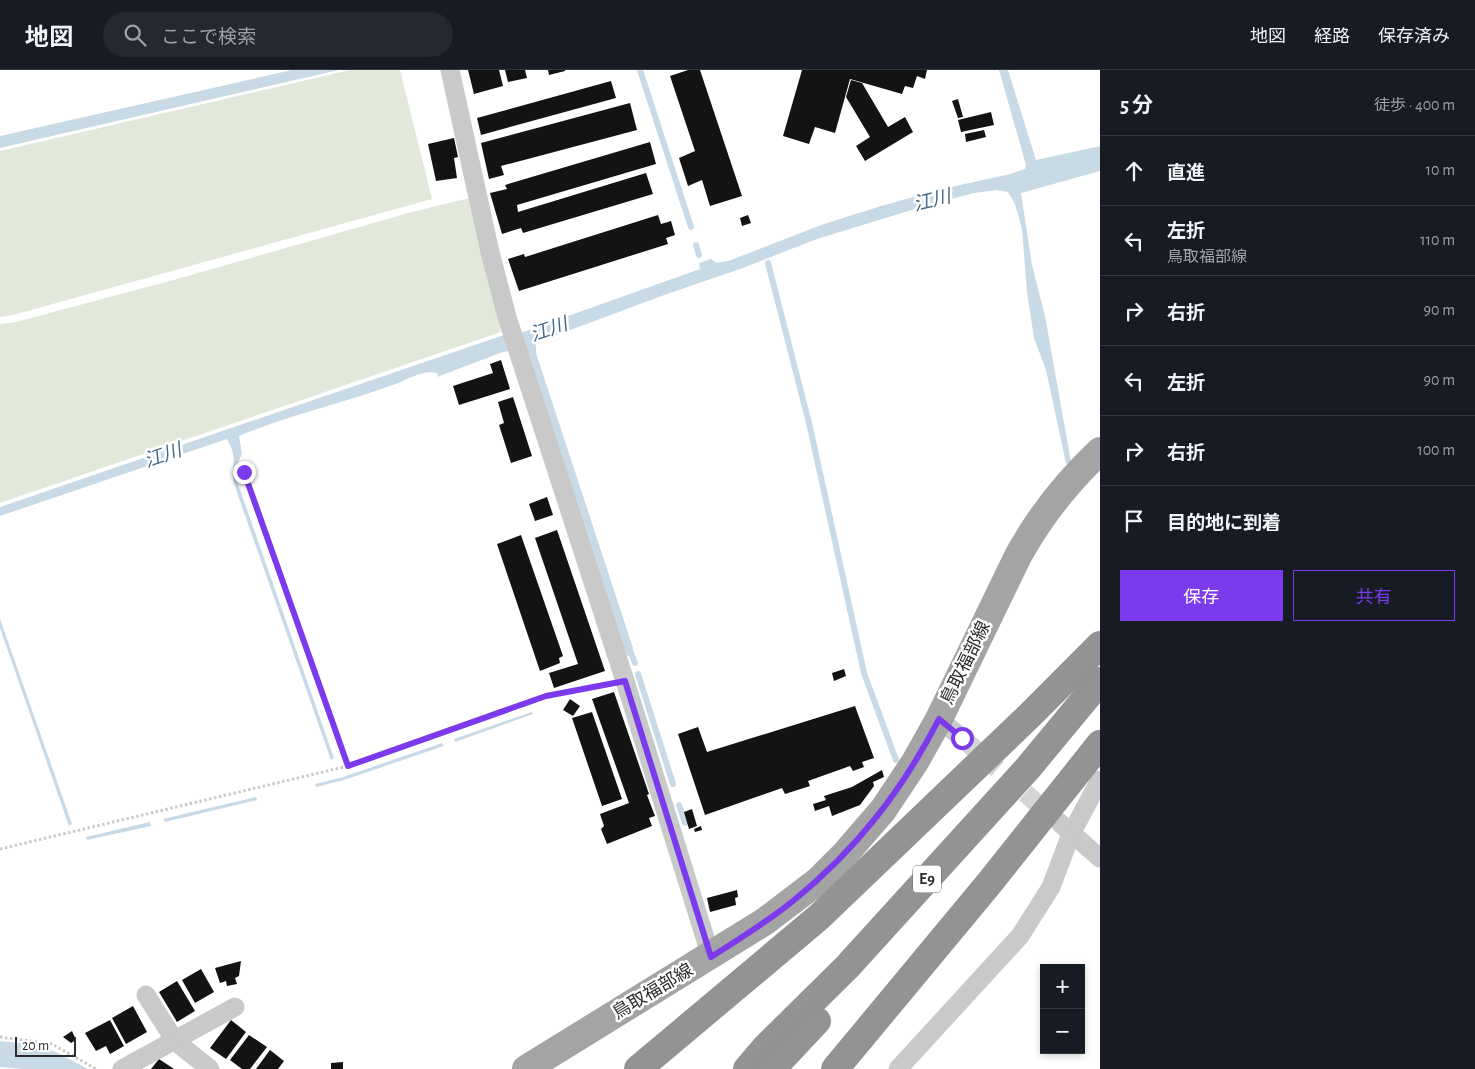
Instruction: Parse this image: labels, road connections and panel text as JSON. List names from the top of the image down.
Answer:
{
  "streets": {
    "highway": ["E9"],
    "main road": ["鳥取福部線"]
  },
  "water": ["江川"],
  "scale_bar": "20 m",
  "page": {
    "header": "地図",
    "search": "ここで検索",
    "nav": ["地図", "経路", "保存済み"],
    "heading": ["5 分", "徒歩 · 400 m"],
    "list": [
      ["直進", "10 m"],
      ["左折", "鳥取福部線", "110 m"],
      ["右折", "90 m"],
      ["左折", "90 m"],
      ["右折", "100 m"],
      "目的地に到着"
    ],
    "buttons": ["保存", "共有"],
    "map_buttons": ["+", "−"],
    "scale": "20 m"
  }
}
